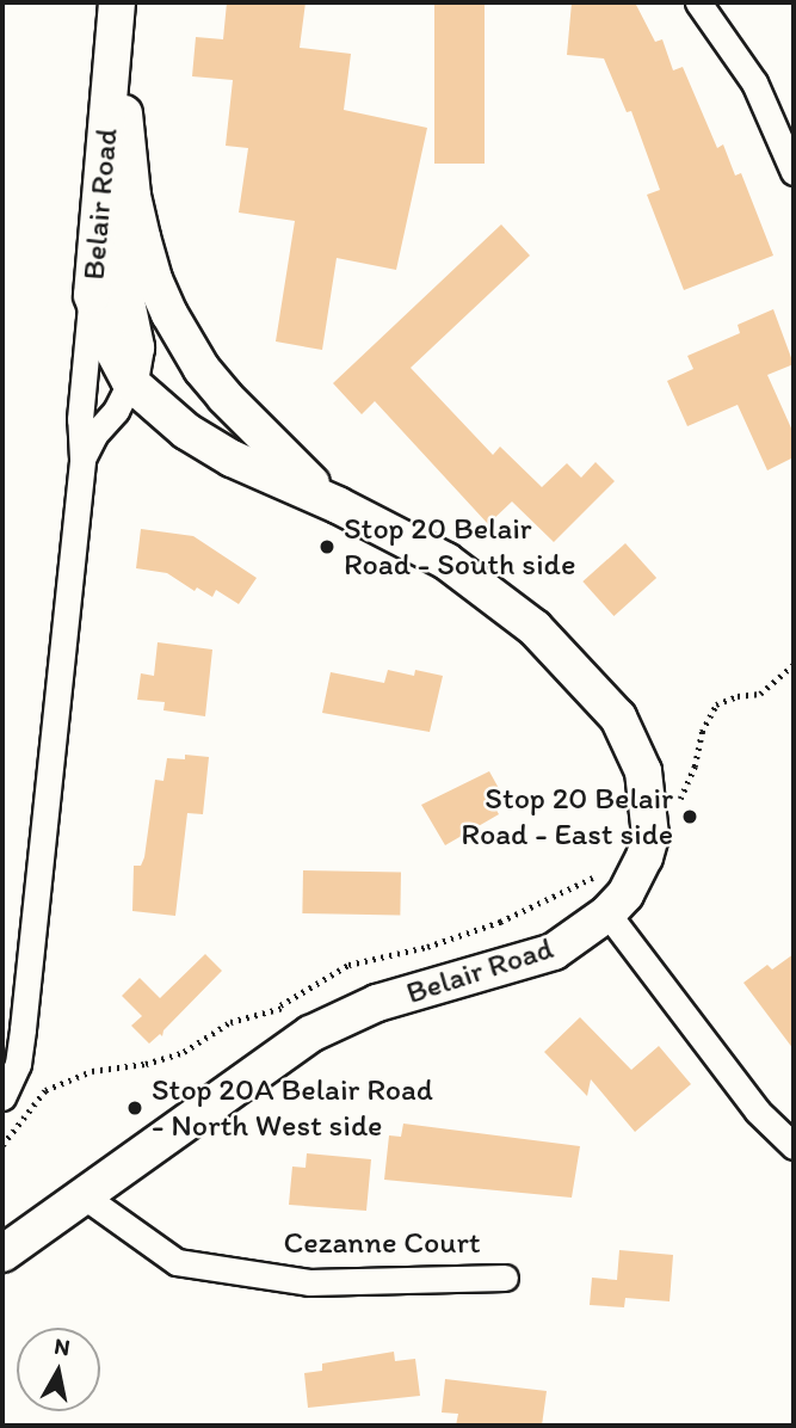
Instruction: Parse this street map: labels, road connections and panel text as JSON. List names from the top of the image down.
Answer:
{
  "streets": {
    "main road": ["Belair Road"],
    "street": ["Cezanne Court"]
  },
  "crossings": [
    ["Belair Road", "Cezanne Court"]
  ],
  "places": ["Stop 20 Belair Road - South side", "Stop 20 Belair Road - East side", "Stop 20A Belair Road - North West side"],
  "north": "top"
}
